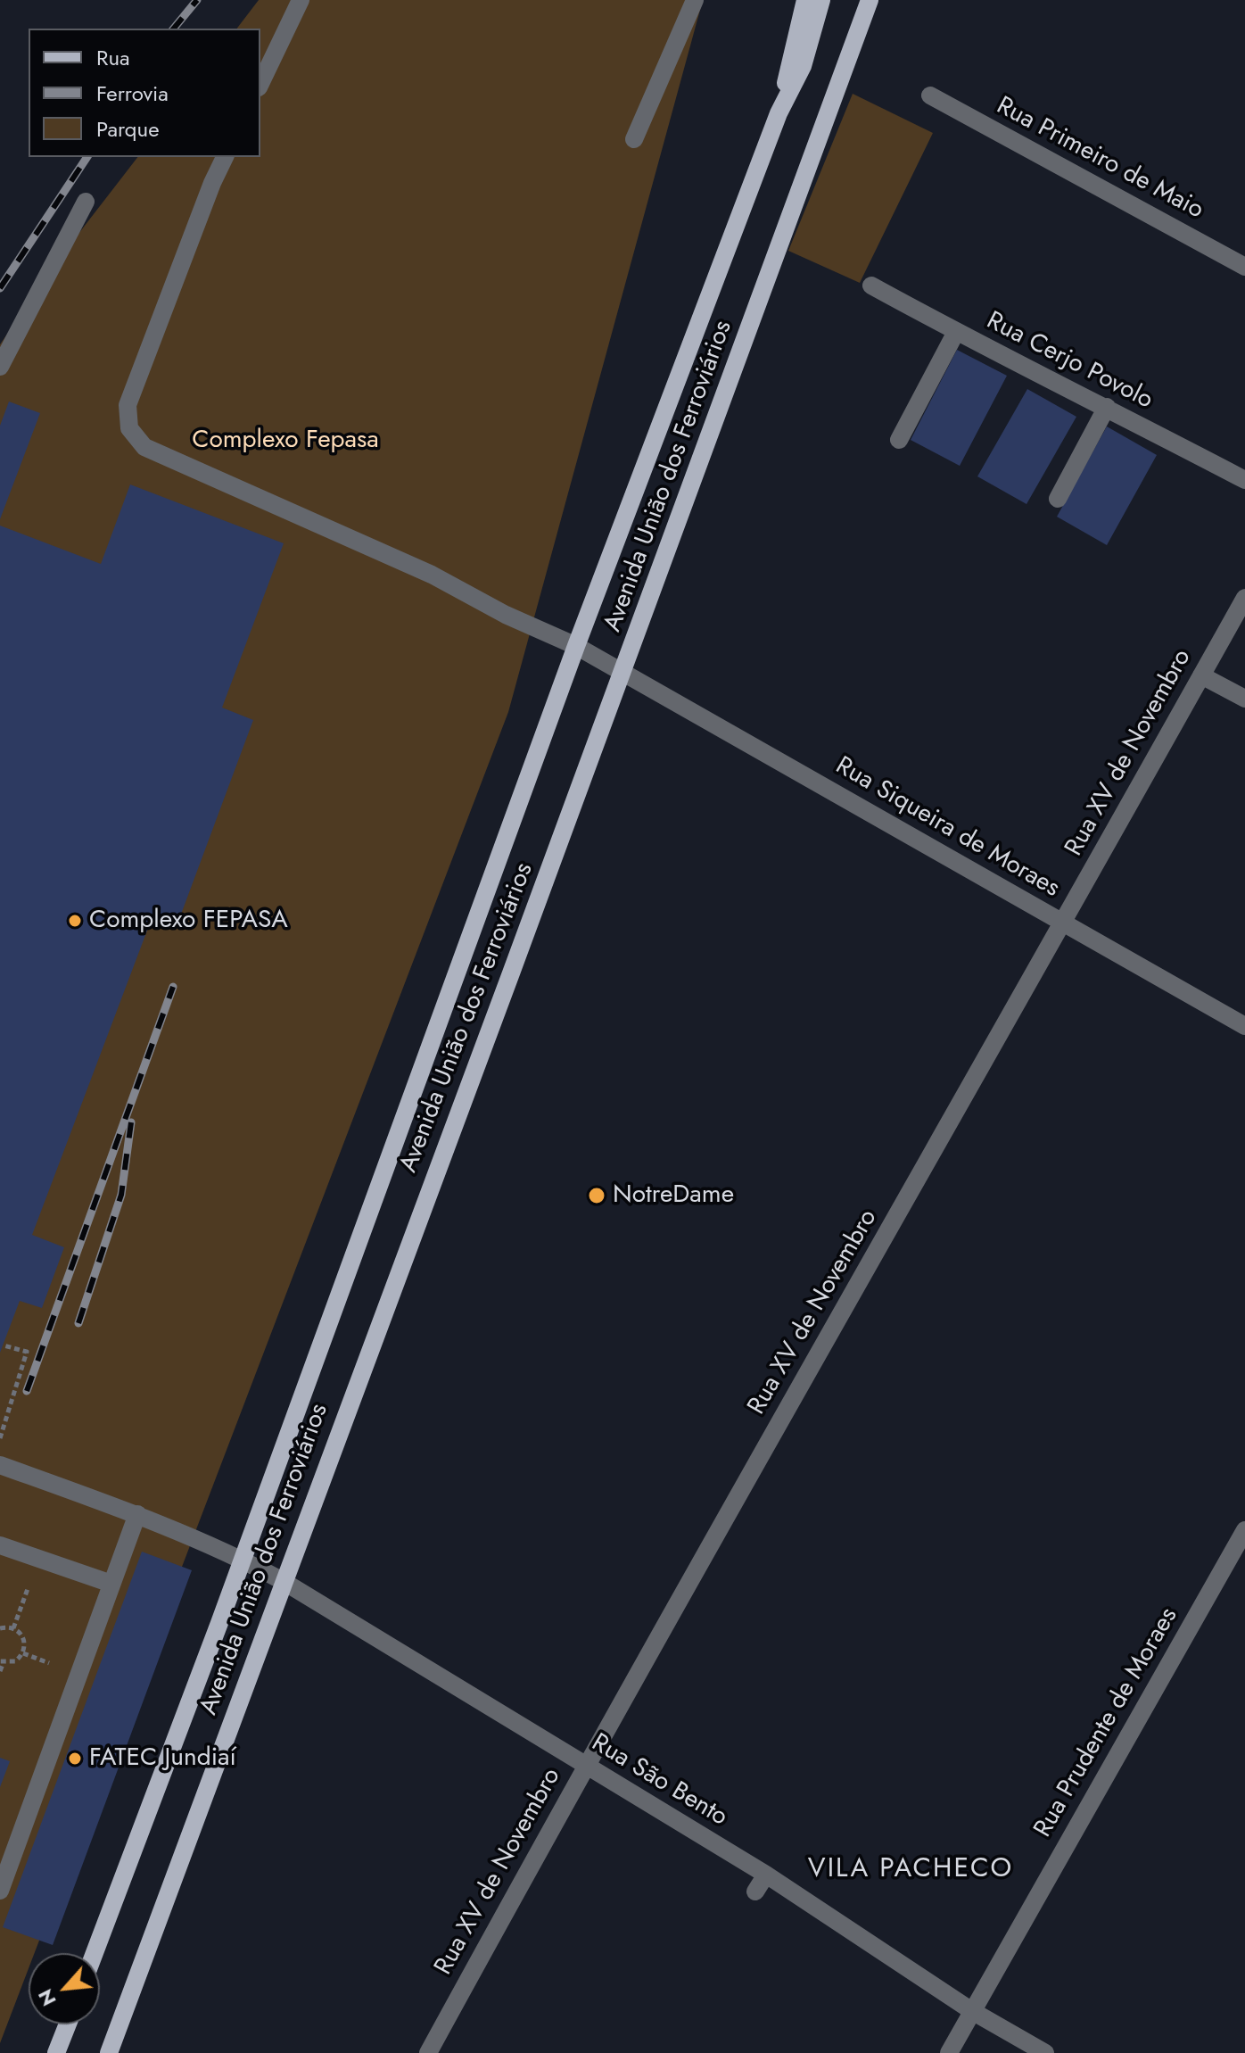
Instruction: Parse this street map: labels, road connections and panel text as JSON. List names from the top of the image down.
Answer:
{
  "streets": {
    "main road": ["Avenida União dos Ferroviários"],
    "street": [
      "Rua Primeiro de Maio",
      "Rua Cerjo Povolo",
      "Rua XV de Novembro",
      "Rua Siqueira de Moraes",
      "Rua Prudente de Moraes",
      "Rua São Bento"
    ]
  },
  "crossings": [
    ["Avenida União dos Ferroviários", "Rua Siqueira de Moraes"],
    ["Avenida União dos Ferroviários", "Rua São Bento"],
    ["Rua XV de Novembro", "Rua Siqueira de Moraes"],
    ["Rua XV de Novembro", "Rua São Bento"],
    ["Rua Prudente de Moraes", "Rua São Bento"]
  ],
  "districts": ["VILA PACHECO"],
  "parks": ["Complexo Fepasa"],
  "places": ["Complexo FEPASA", "NotreDame", "FATEC Jundiaí"],
  "legend": ["Rua", "Ferrovia", "Parque"],
  "north": "bottom left"
}
